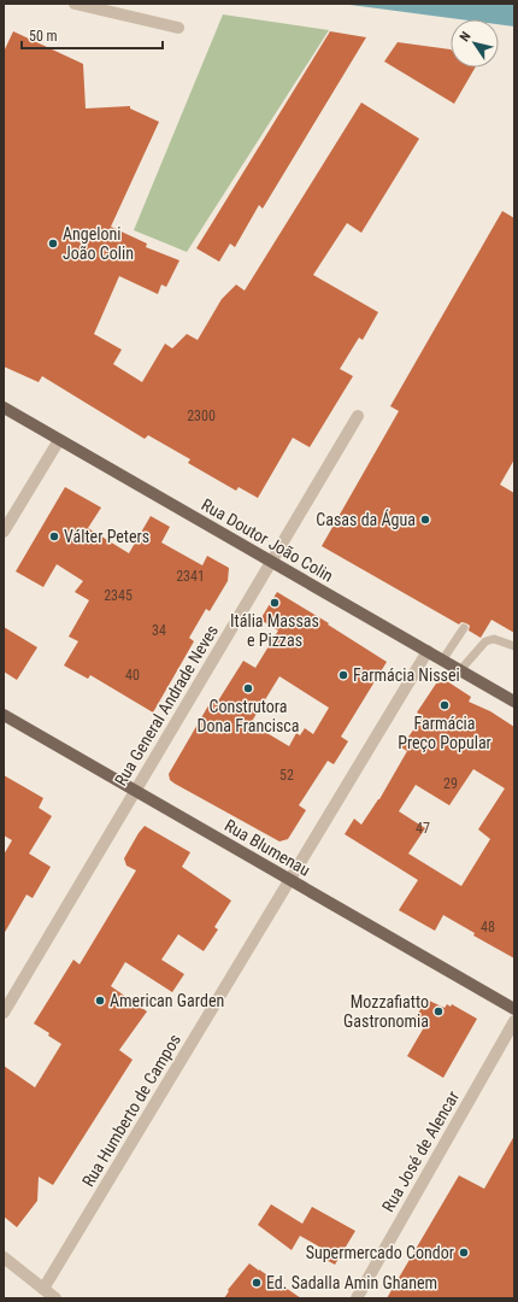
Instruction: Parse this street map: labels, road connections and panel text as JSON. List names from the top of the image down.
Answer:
{
  "streets": {
    "main road": ["Rua Doutor João Colin", "Rua Blumenau"],
    "street": ["Rua General Andrade Neves", "Rua Humberto de Campos", "Rua José de Alencar"]
  },
  "crossings": [
    ["Rua Doutor João Colin", "Rua General Andrade Neves"],
    ["Rua Doutor João Colin", "Rua Humberto de Campos"],
    ["Rua General Andrade Neves", "Rua Blumenau"],
    ["Rua Blumenau", "Rua Humberto de Campos"]
  ],
  "places": [
    "Angeloni João Colin",
    "Casas da Água",
    "Válter Peters",
    "Itália Massas e Pizzas",
    "Farmácia Nissei",
    "Construtora Dona Francisca",
    "Farmácia Preço Popular",
    "American Garden",
    "Mozzafiatto Gastronomia",
    "Supermercado Condor",
    "Ed. Sadalla Amin Ghanem"
  ],
  "house_numbers": [
    "2300",
    "2341",
    "2345",
    "34",
    "40",
    "52",
    "29",
    "47",
    "48"
  ],
  "scale_bar": "50 m",
  "north": "top left"
}
